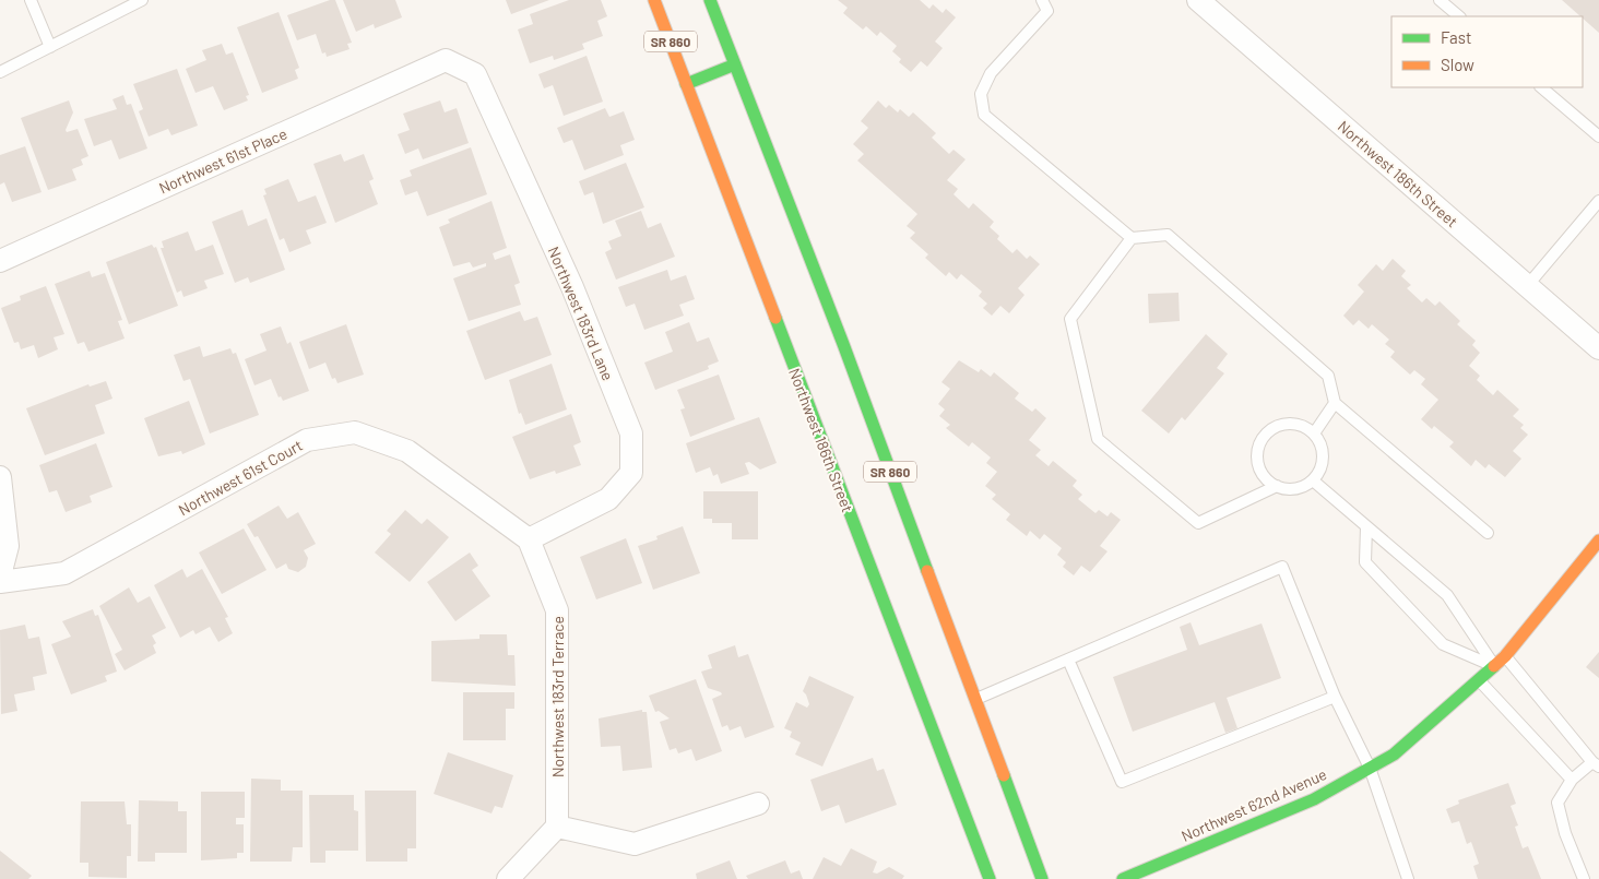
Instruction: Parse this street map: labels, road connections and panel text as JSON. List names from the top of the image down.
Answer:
{
  "streets": {
    "main road": ["SR 860", "Northwest 186th Street", "Northwest 62nd Avenue"],
    "street": [
      "Northwest 61st Place",
      "Northwest 183rd Lane",
      "Northwest 61st Court",
      "Northwest 183rd Terrace"
    ]
  },
  "crossings": [
    ["Northwest 61st Place", "Northwest 183rd Lane"],
    ["Northwest 183rd Lane", "Northwest 61st Court"],
    ["Northwest 183rd Lane", "Northwest 183rd Terrace"],
    ["Northwest 61st Court", "Northwest 183rd Terrace"]
  ],
  "legend": ["Fast", "Slow"]
}
